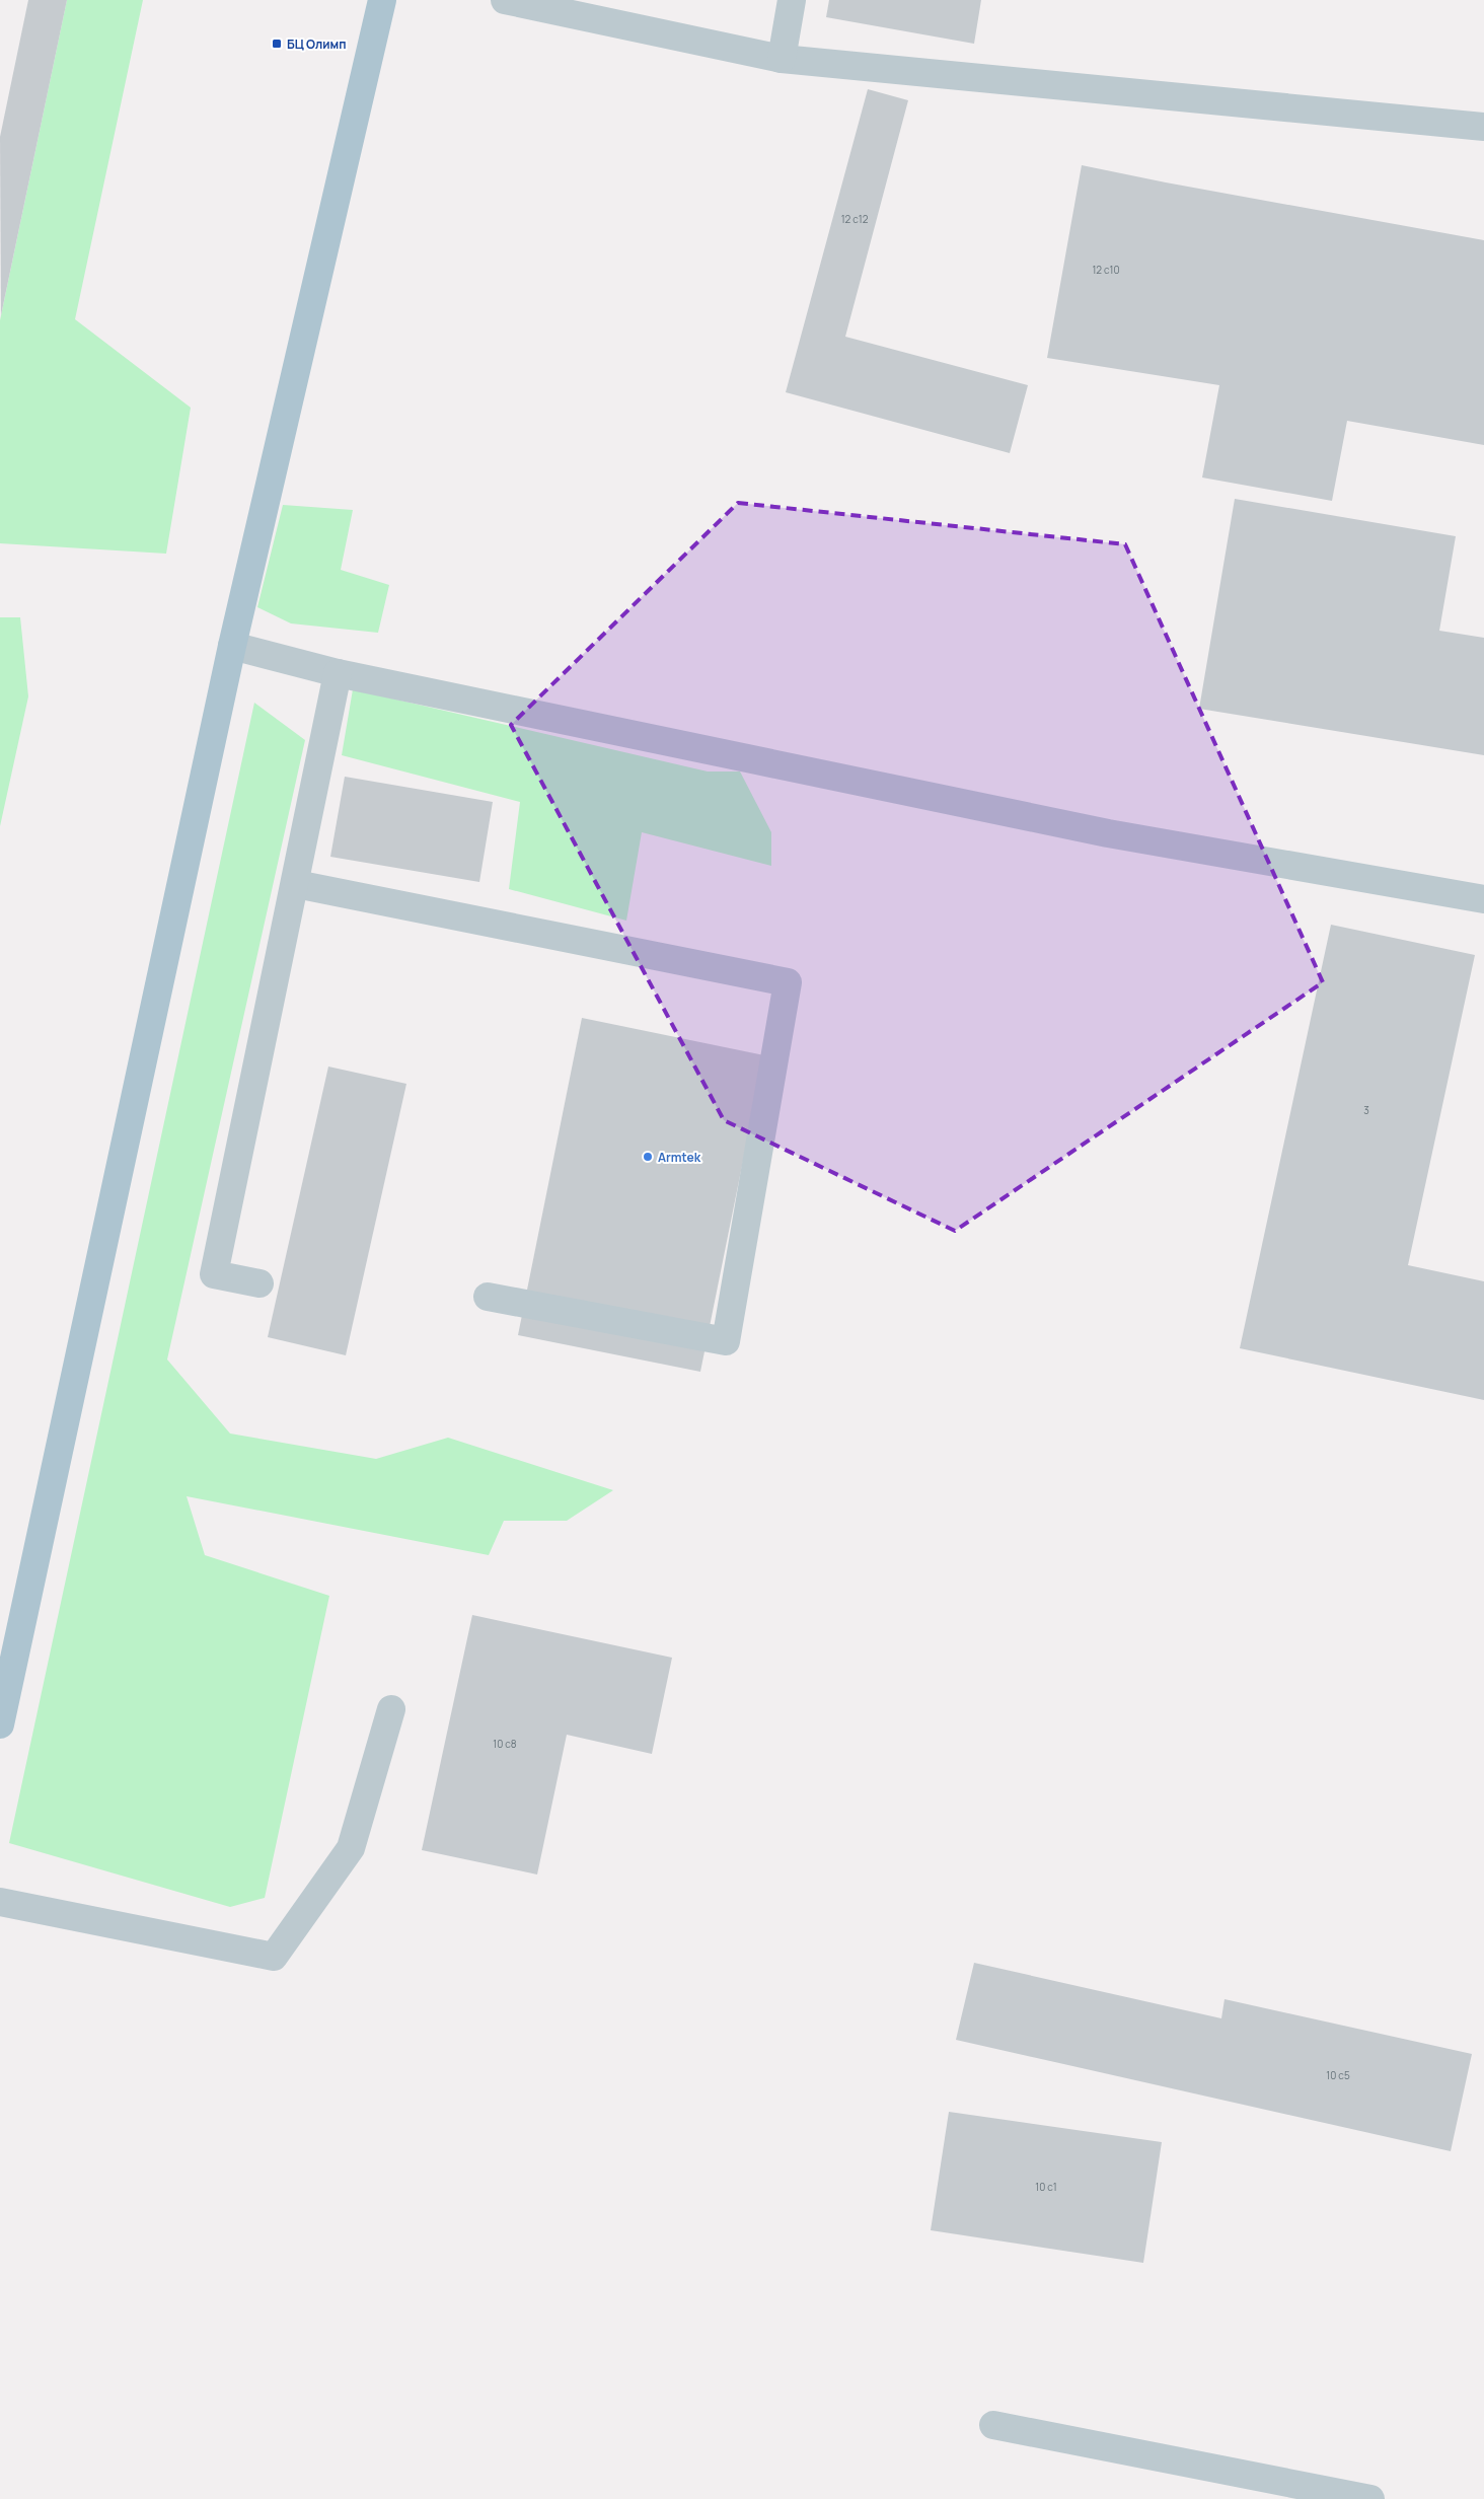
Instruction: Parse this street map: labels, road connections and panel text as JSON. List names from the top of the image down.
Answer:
{
  "places": {
    "transit": ["БЦ Олимп"],
    "other": ["Armtek"]
  },
  "house_numbers": [
    "12 с12",
    "12 с10",
    "3",
    "10 с8",
    "10 с5",
    "10 с1"
  ]
}
